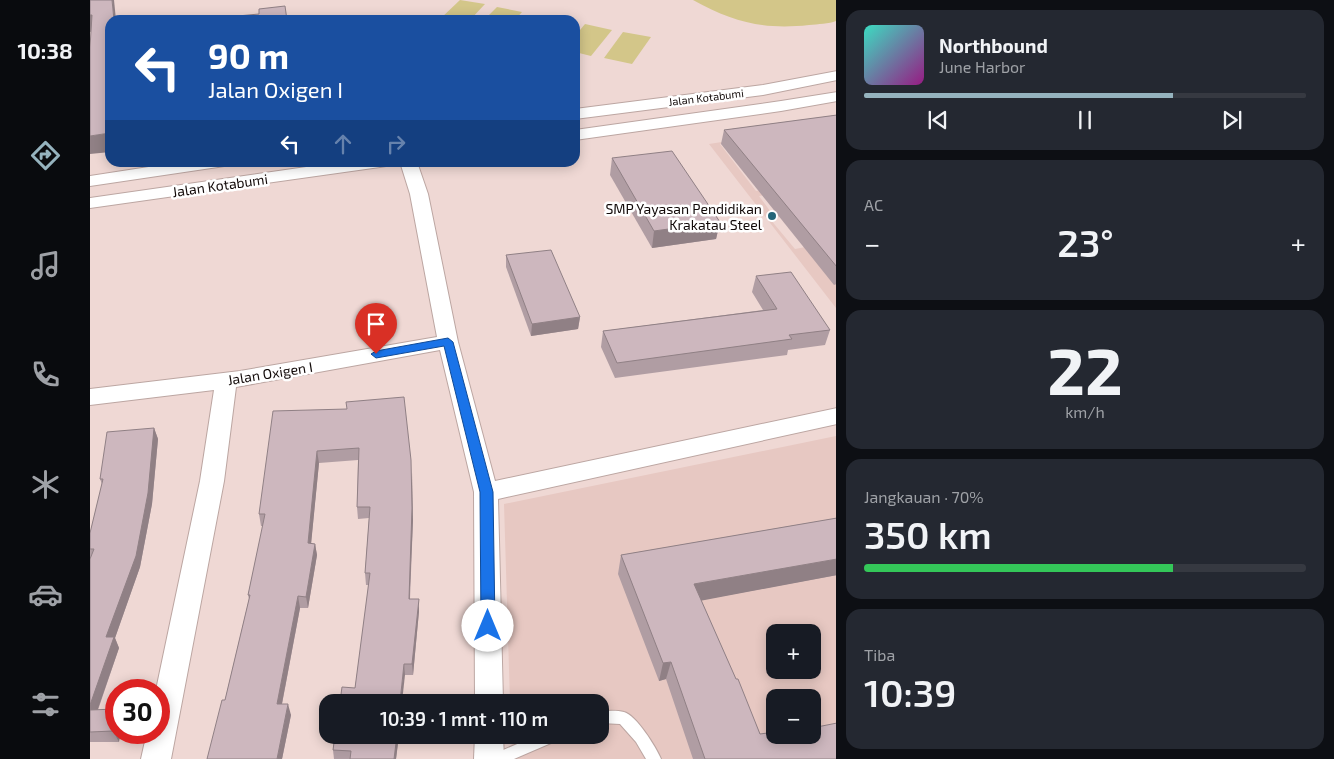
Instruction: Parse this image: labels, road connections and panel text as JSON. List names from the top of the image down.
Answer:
{
  "streets": {
    "street": ["Jalan Kotabumi", "Jalan Oxigen I"]
  },
  "places": ["SMP Yayasan Pendidikan Krakatau Steel"],
  "page": {
    "tabs": "10:38",
    "turn": ["90 m", "Jalan Oxigen I"],
    "song": ["Northbound", "June Harbor"],
    "tile": [
      "AC",
      ["22", "km/h"],
      ["Jangkauan · 70%", "350 km"],
      ["Tiba", "10:39"]
    ],
    "heat": ["−", "23°", "+"],
    "map_buttons": ["+", "−"],
    "limit": "30",
    "trip": "10:39 · 1 mnt · 110 m"
  }
}
